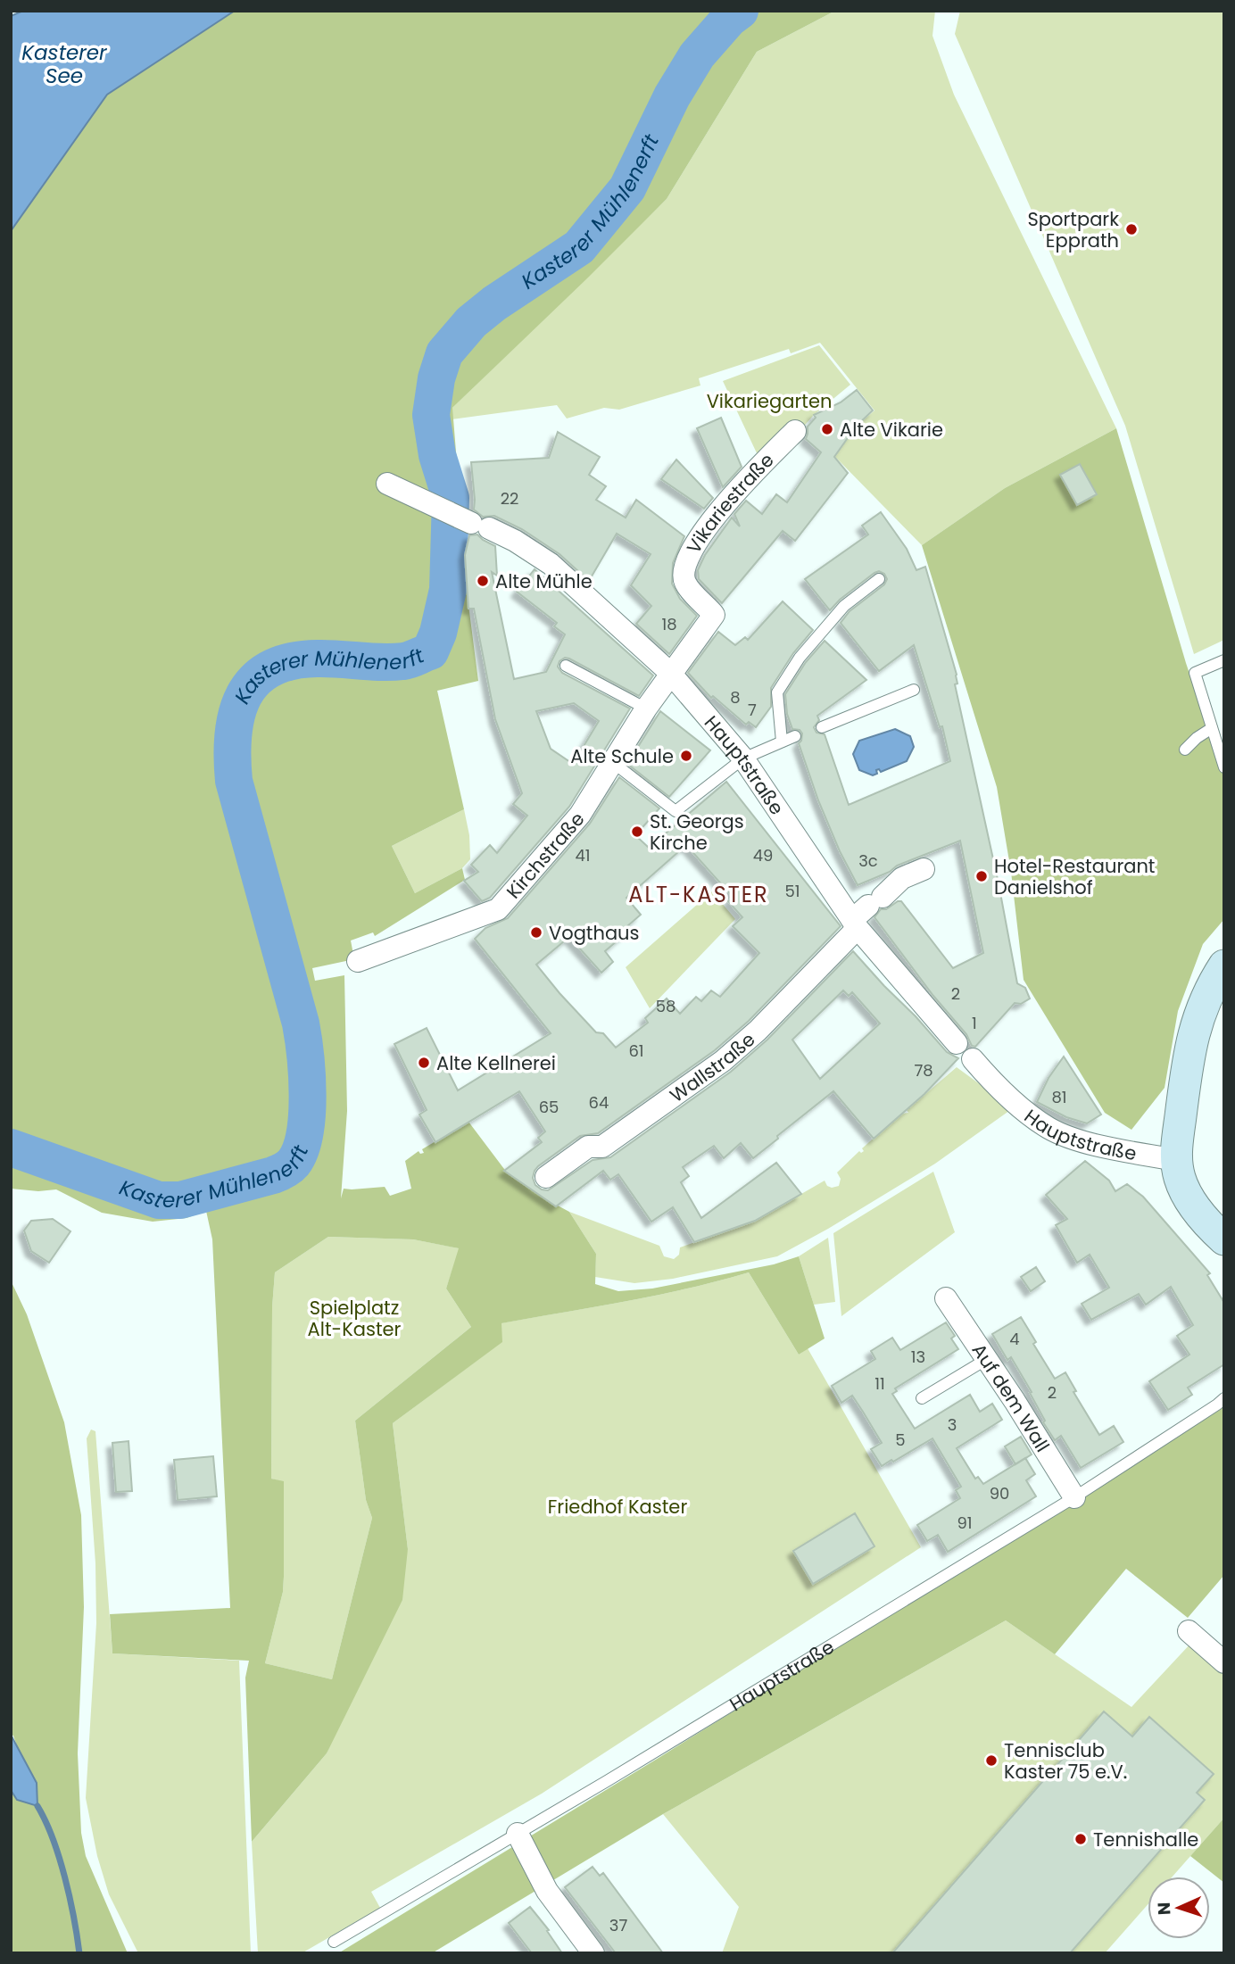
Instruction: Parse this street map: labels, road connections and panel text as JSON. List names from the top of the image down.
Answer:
{
  "streets": {
    "street": [
      "Vikariestraße",
      "Hauptstraße",
      "Kirchstraße",
      "Wallstraße",
      "Auf dem Wall"
    ]
  },
  "crossings": [
    ["Vikariestraße", "Hauptstraße"],
    ["Vikariestraße", "Kirchstraße"],
    ["Hauptstraße", "Kirchstraße"],
    ["Hauptstraße", "Wallstraße"],
    ["Hauptstraße", "Auf dem Wall"]
  ],
  "districts": ["ALT-KASTER"],
  "water": ["Kasterer See", "Kasterer Mühlenerft"],
  "parks": ["Vikariegarten", "Spielplatz Alt-Kaster", "Friedhof Kaster"],
  "places": [
    "Sportpark Epprath",
    "Alte Vikarie",
    "Alte Mühle",
    "Alte Schule",
    "St. Georgs Kirche",
    "Hotel-Restaurant Danielshof",
    "Vogthaus",
    "Alte Kellnerei",
    "Tennisclub Kaster 75 e.V.",
    "Tennishalle"
  ],
  "house_numbers": [
    "22",
    "18",
    "8",
    "7",
    "41",
    "49",
    "3c",
    "51",
    "2",
    "58",
    "1",
    "61",
    "78",
    "81",
    "64",
    "65",
    "4",
    "13",
    "11",
    "2",
    "3",
    "5",
    "90",
    "91",
    "37"
  ],
  "north": "left"
}
